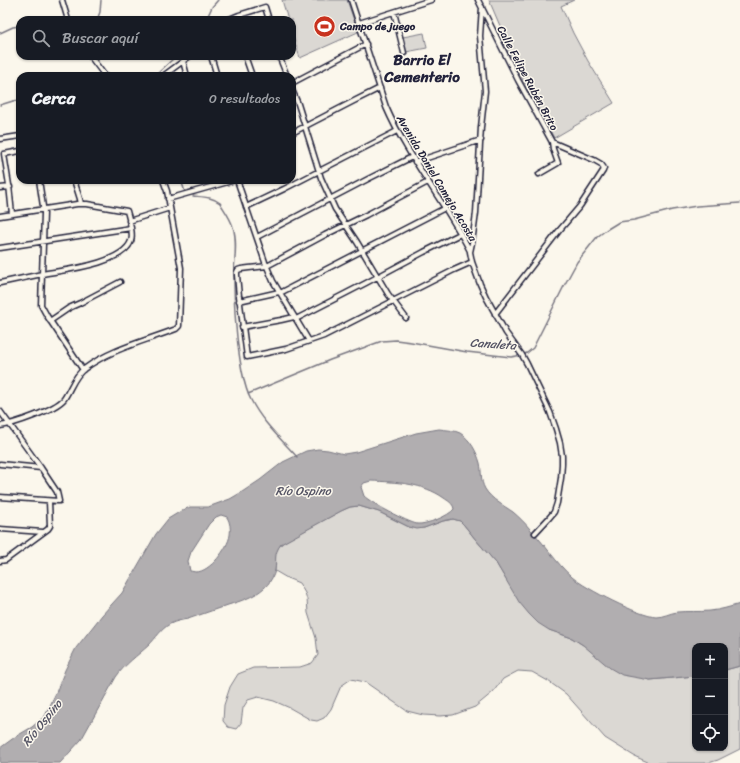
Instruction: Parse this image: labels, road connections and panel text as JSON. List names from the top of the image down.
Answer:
{
  "streets": {
    "street": ["Calle Felipe Rubén Brito", "Avenida Daniel Camejo Acosta"]
  },
  "districts": ["Barrio El Cementerio"],
  "water": ["Canaleta", "Río Ospino"],
  "places": {
    "sports": ["Campo de juego"]
  },
  "page": {
    "search": "Buscar aquí",
    "heading": ["Cerca", "0 resultados"],
    "map_buttons": ["+", "−"]
  }
}
